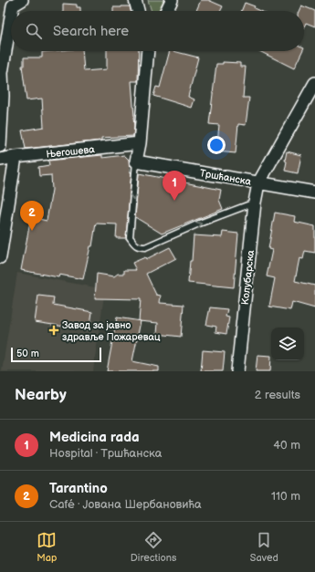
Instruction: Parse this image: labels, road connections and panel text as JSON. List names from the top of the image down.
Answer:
{
  "streets": {
    "street": ["Његошева", "Тршћанска", "Колубарска"]
  },
  "crossings": [
    ["Тршћанска", "Колубарска"]
  ],
  "places": {
    "health": ["Завод за јавно здравље Пожаревац"]
  },
  "scale_bar": "50 m",
  "page": {
    "search": "Search here",
    "pins": ["1", "2"],
    "scale": "50 m",
    "heading": ["Nearby", "2 results"],
    "list": [
      {
        "mark": "1",
        "name": "Medicina rada",
        "note": "Hospital · Тршћанска",
        "value": "40 m"
      },
      {
        "mark": "2",
        "name": "Tarantino",
        "note": "Café · Јована Шербановића",
        "value": "110 m"
      }
    ],
    "nav": ["Map", "Directions", "Saved"]
  }
}
